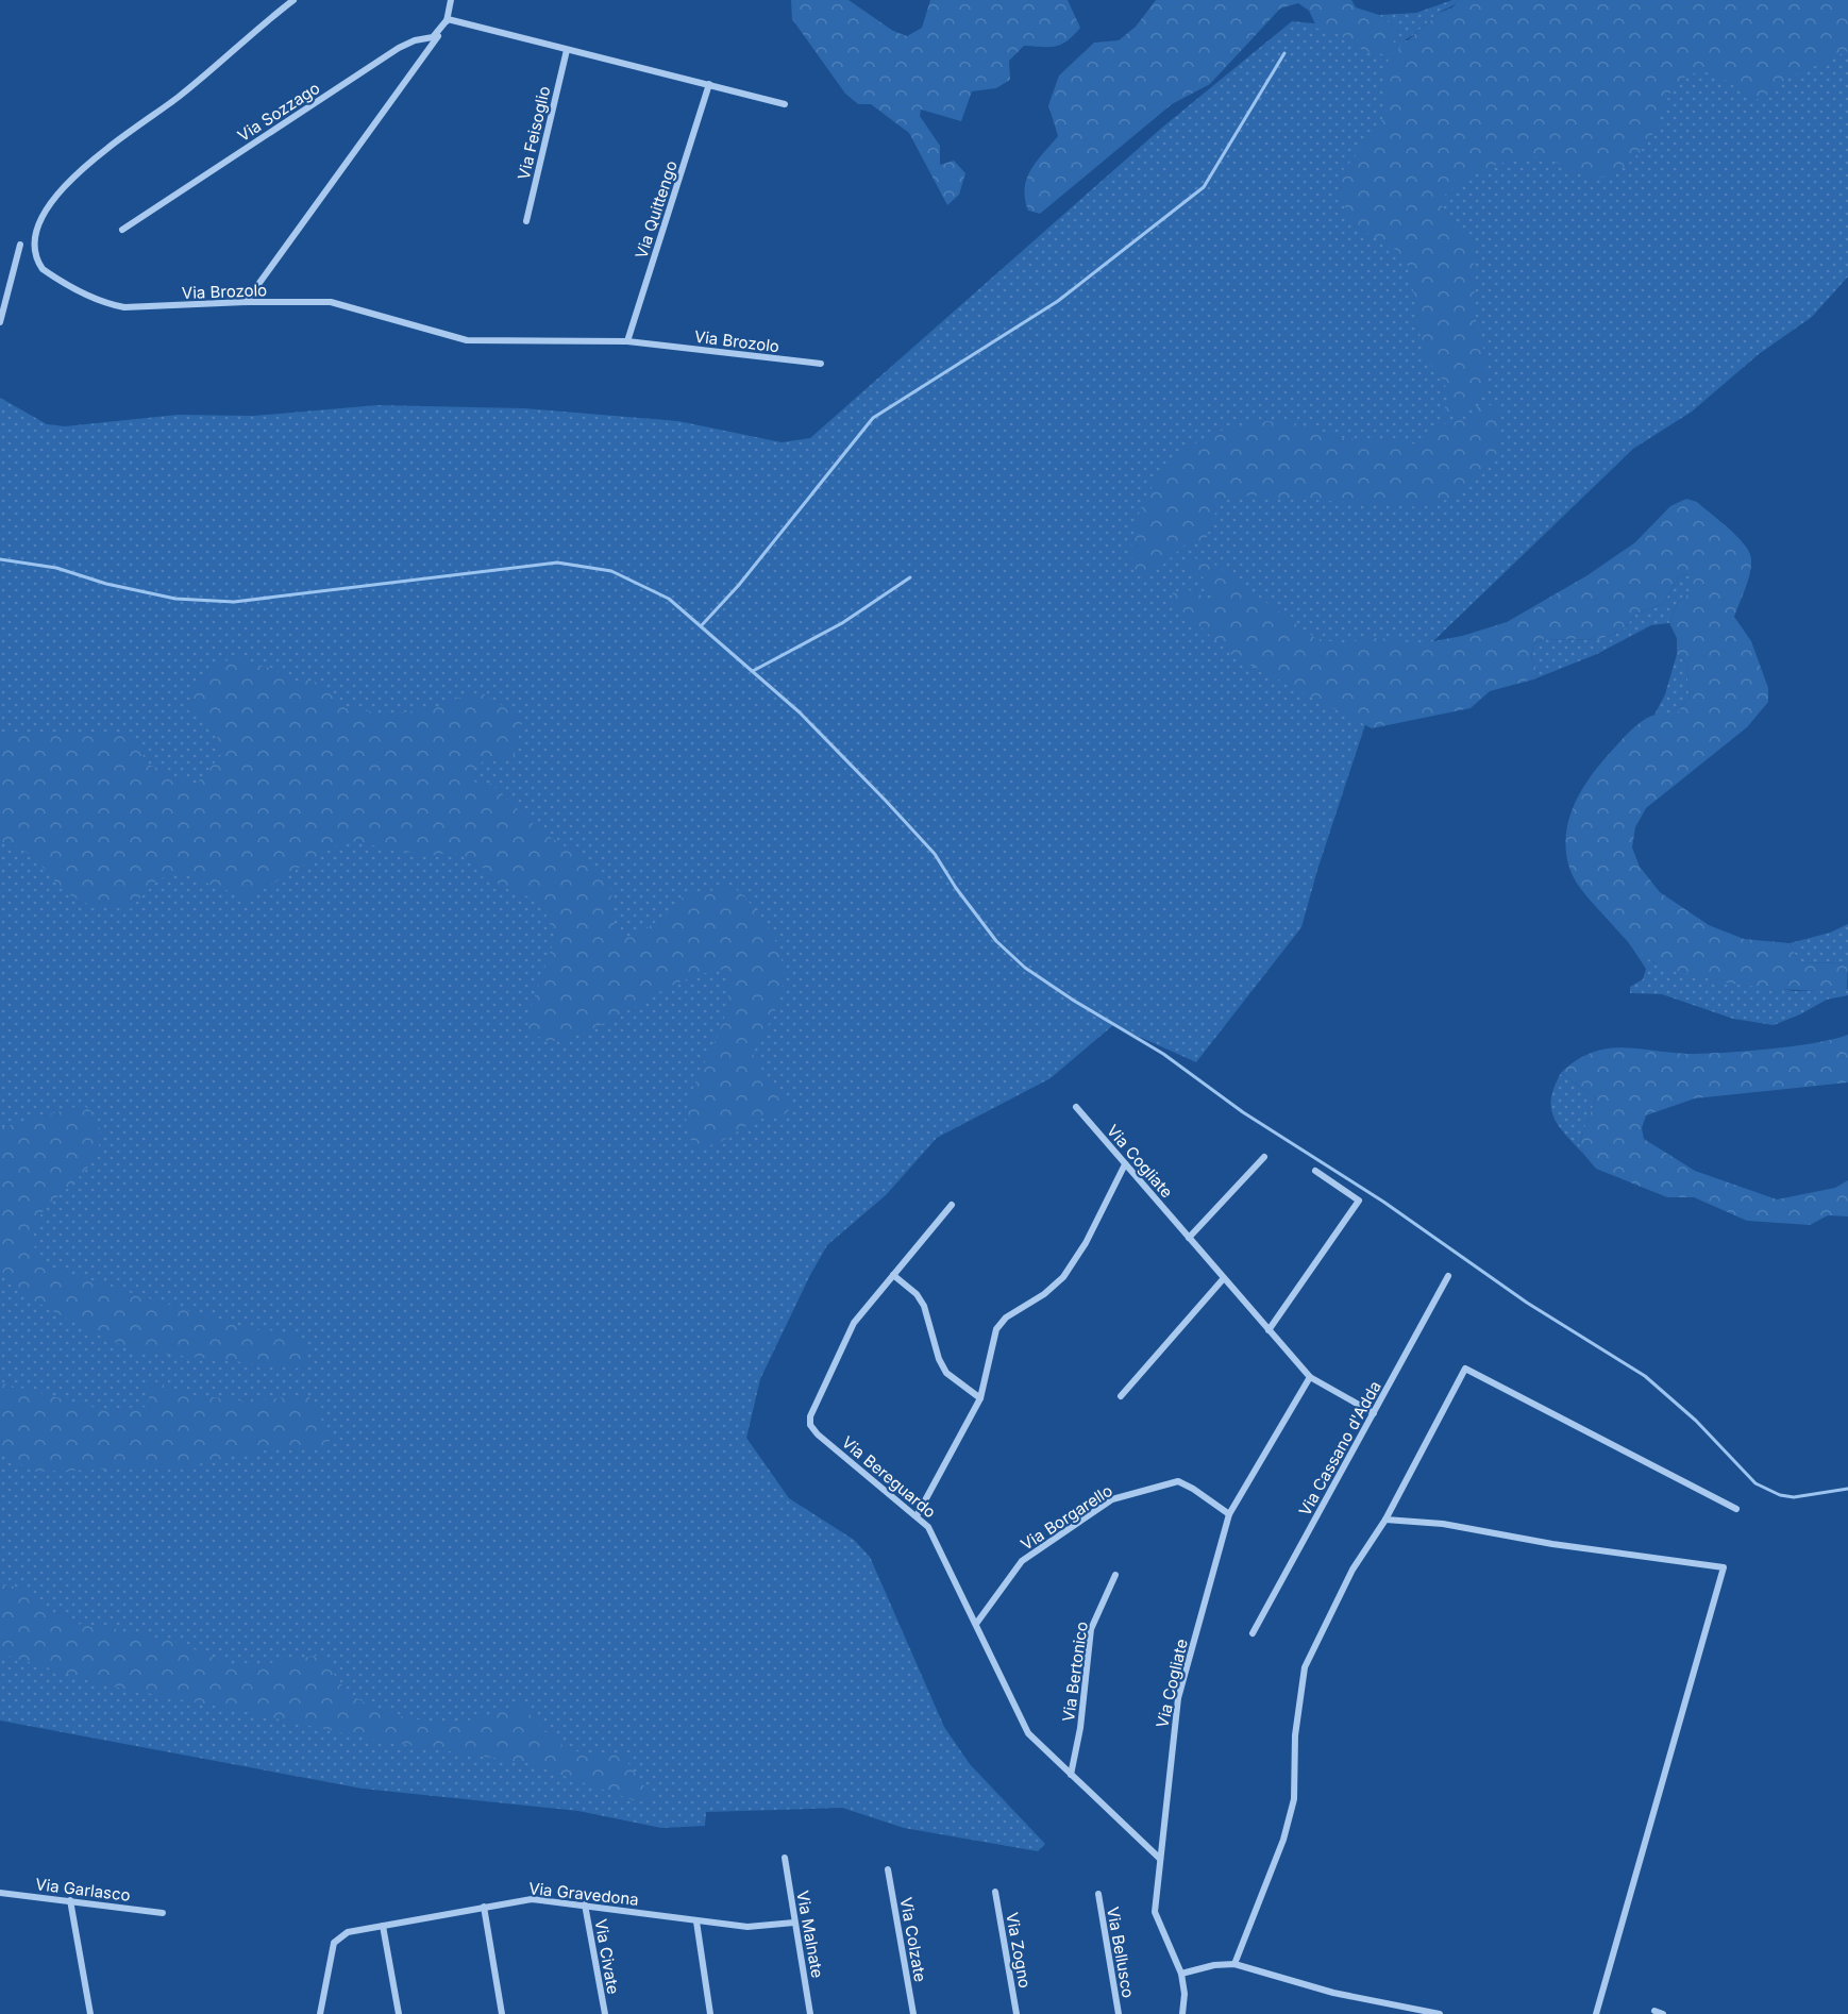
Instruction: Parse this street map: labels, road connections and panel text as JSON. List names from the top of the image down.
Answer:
{
  "streets": {
    "street": [
      "Via Sozzago",
      "Via Feisoglio",
      "Via Quittengo",
      "Via Brozolo",
      "Via Cogliate",
      "Via Cassano d'Adda",
      "Via Bereguardo",
      "Via Borgarello",
      "Via Bertonico",
      "Via Garlasco",
      "Via Gravedona",
      "Via Malnate",
      "Via Colzate",
      "Via Zogno",
      "Via Bellusco",
      "Via Civate"
    ]
  },
  "crossings": [
    ["Via Quittengo", "Via Brozolo"],
    ["Via Cogliate", "Via Cassano d'Adda"],
    ["Via Cogliate", "Via Bereguardo"],
    ["Via Cogliate", "Via Borgarello"],
    ["Via Bereguardo", "Via Borgarello"],
    ["Via Bereguardo", "Via Bertonico"],
    ["Via Gravedona", "Via Malnate"],
    ["Via Gravedona", "Via Civate"]
  ]
}
